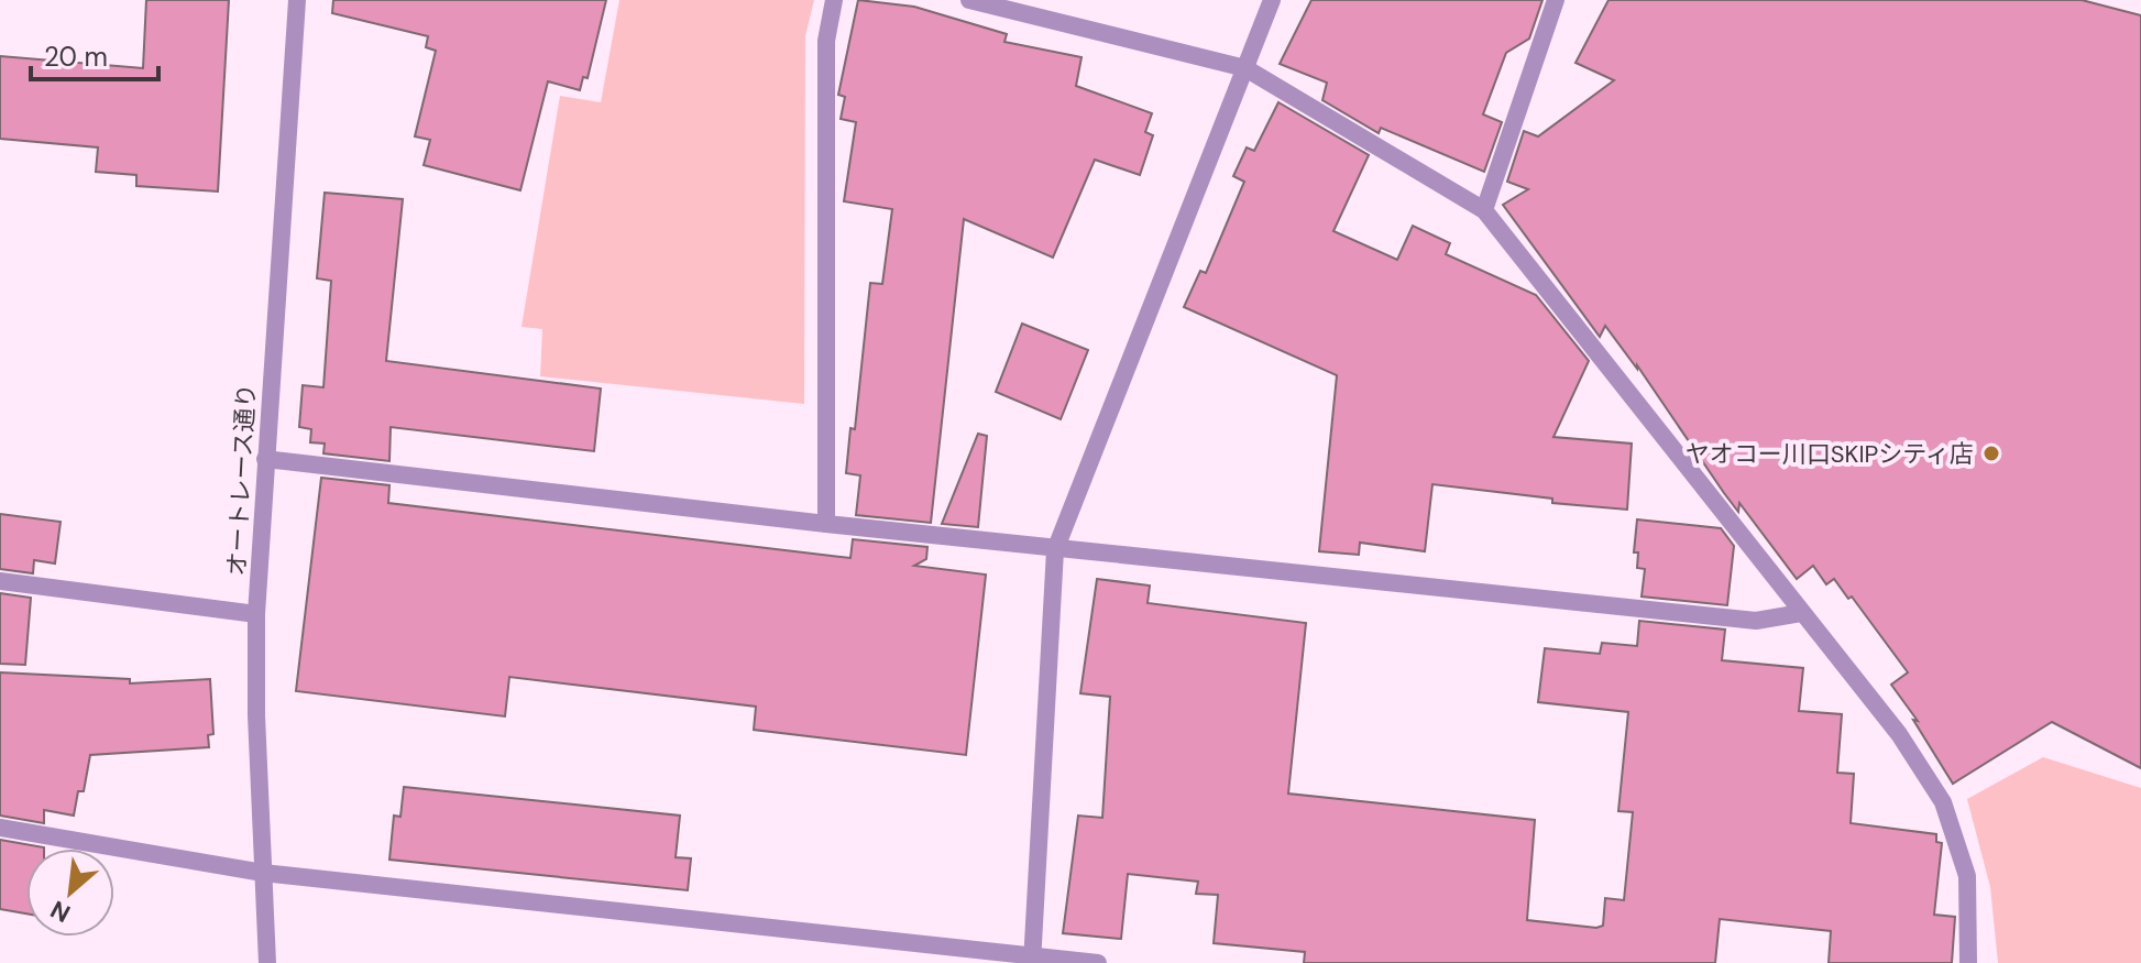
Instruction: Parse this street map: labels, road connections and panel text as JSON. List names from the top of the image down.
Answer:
{
  "streets": {
    "street": ["オートレース通り"]
  },
  "places": ["ヤオコー川口SKIPシティ店"],
  "scale_bar": "20 m",
  "north": "bottom left"
}
